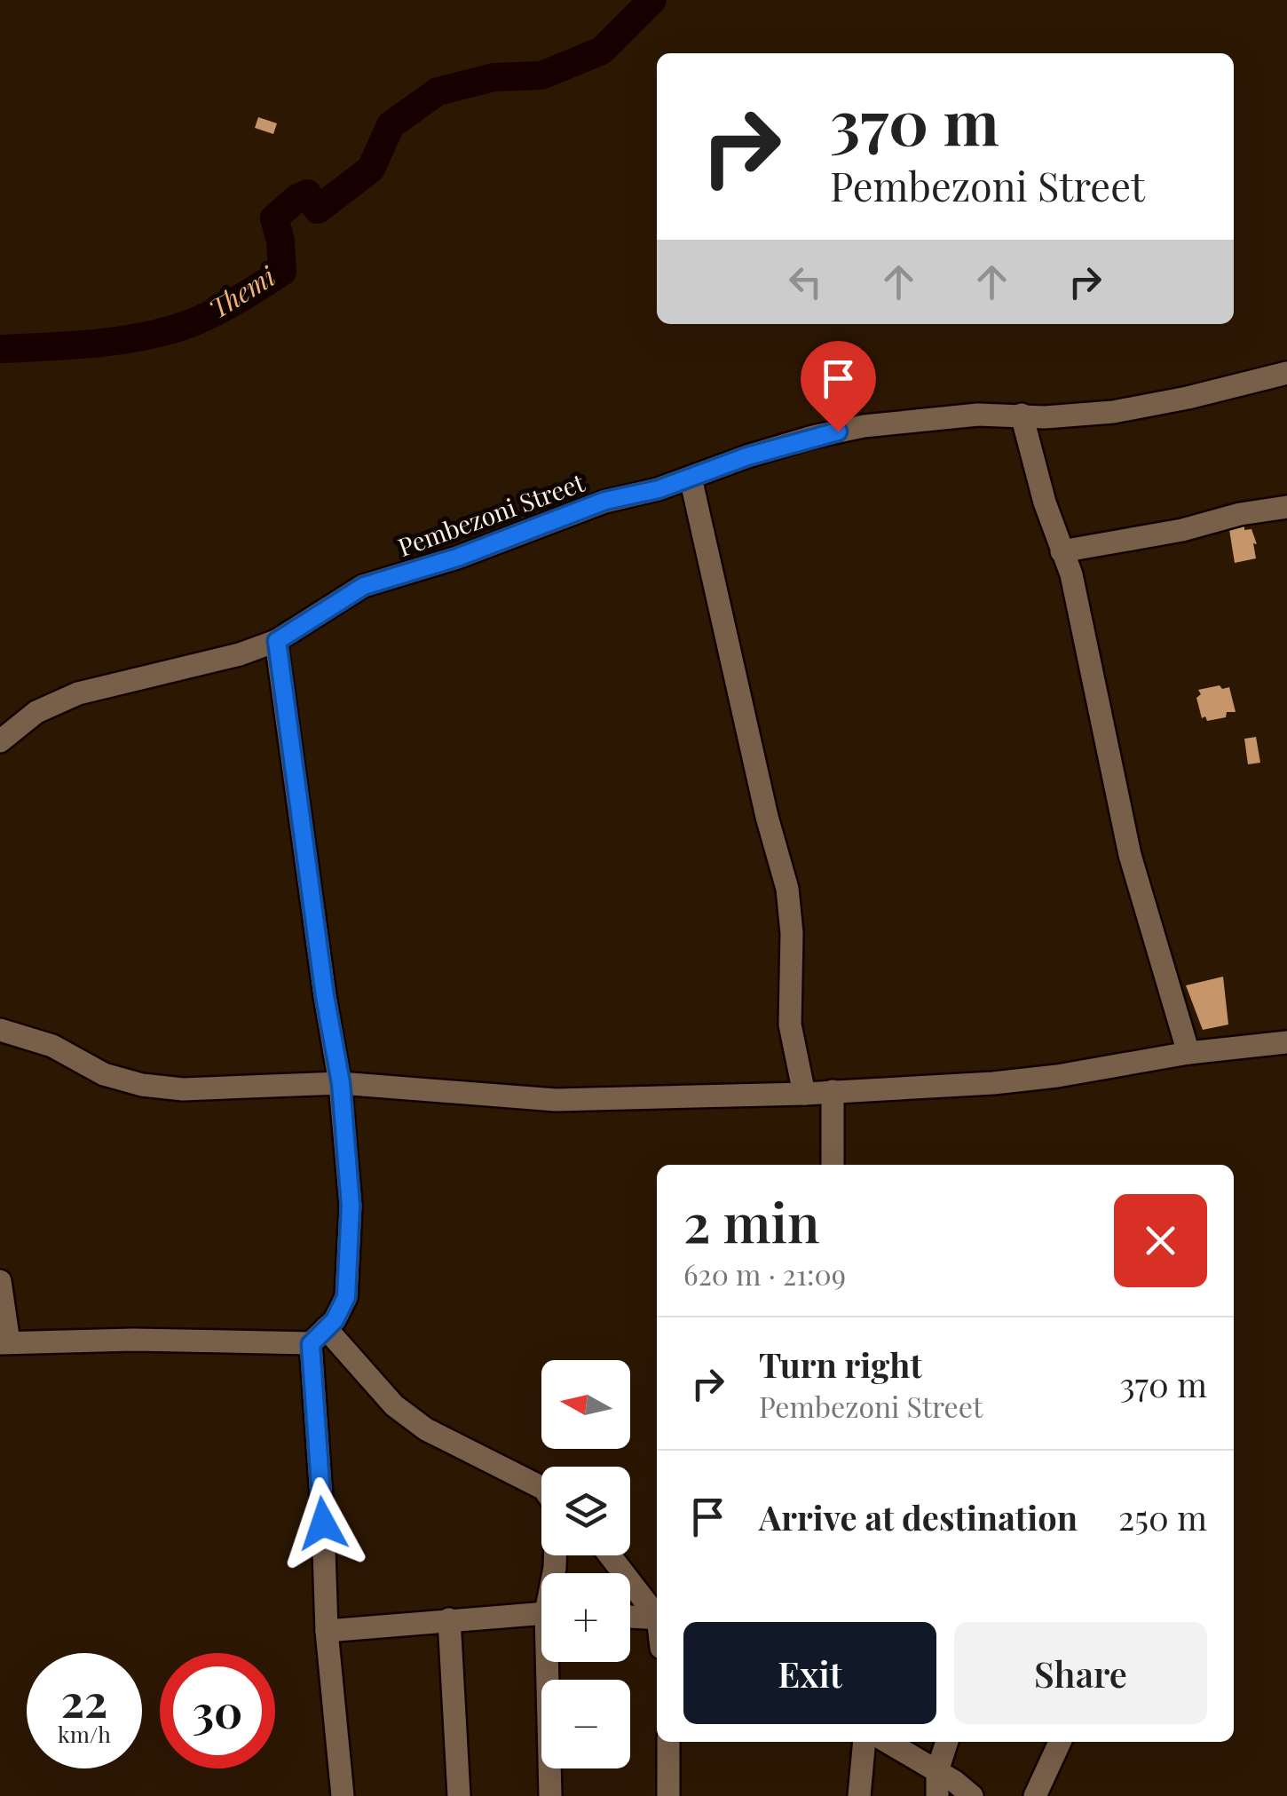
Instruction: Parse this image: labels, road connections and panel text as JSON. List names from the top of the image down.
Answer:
{
  "streets": {
    "street": ["Pembezoni Street"]
  },
  "water": ["Themi"],
  "north": "left",
  "page": {
    "turn": ["370 m", "Pembezoni Street"],
    "heading": ["2 min", "620 m · 21:09"],
    "list": [
      {
        "name": "Turn right",
        "note": "Pembezoni Street",
        "value": "370 m"
      },
      {
        "name": "Arrive at destination",
        "value": "250 m"
      }
    ],
    "map_buttons": ["+", "−"],
    "buttons": ["Exit", "Share"],
    "speed": "22 km/h",
    "limit": "30"
  }
}
